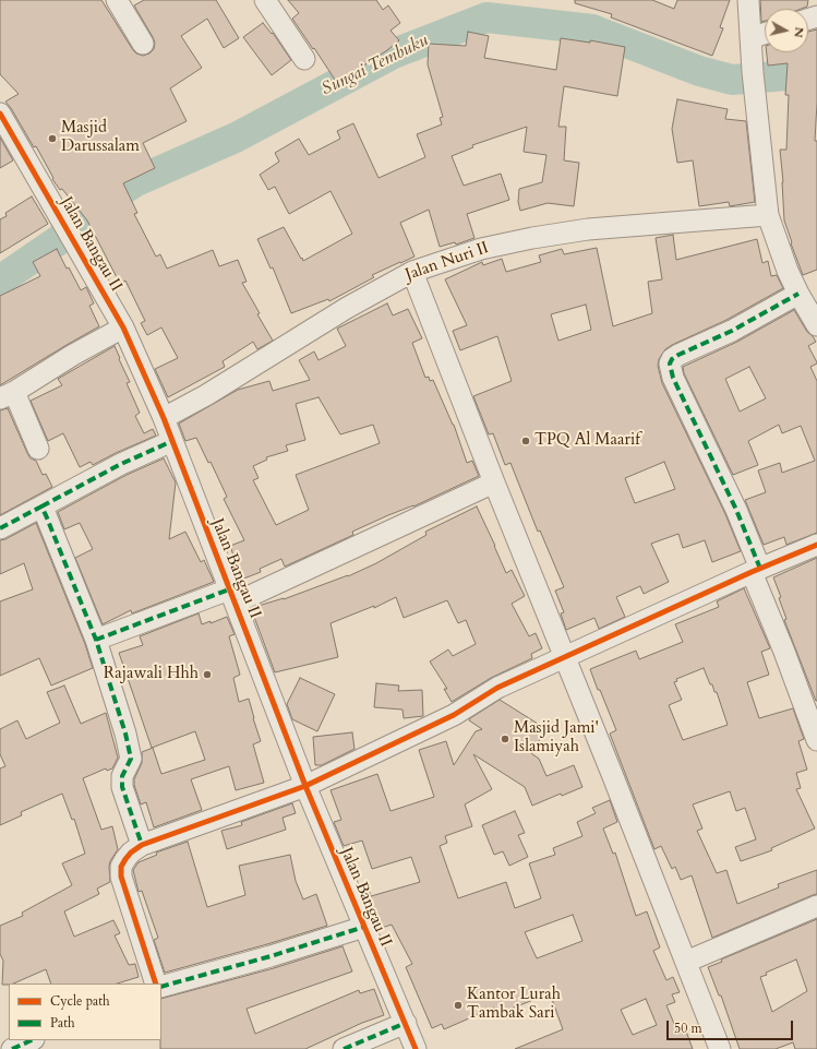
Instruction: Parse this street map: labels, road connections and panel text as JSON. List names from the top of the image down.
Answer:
{
  "streets": {
    "street": ["Jalan Bangau II", "Jalan Nuri II"]
  },
  "crossings": [
    ["Jalan Bangau II", "Jalan Nuri II"]
  ],
  "water": ["Sungai Tembuku"],
  "places": [
    "Masjid Darussalam",
    "TPQ Al Maarif",
    "Rajawali Hhh",
    "Masjid Jami' Islamiyah",
    "Kantor Lurah Tambak Sari"
  ],
  "legend": ["Cycle path", "Path"],
  "scale_bar": "50 m",
  "north": "right"
}
